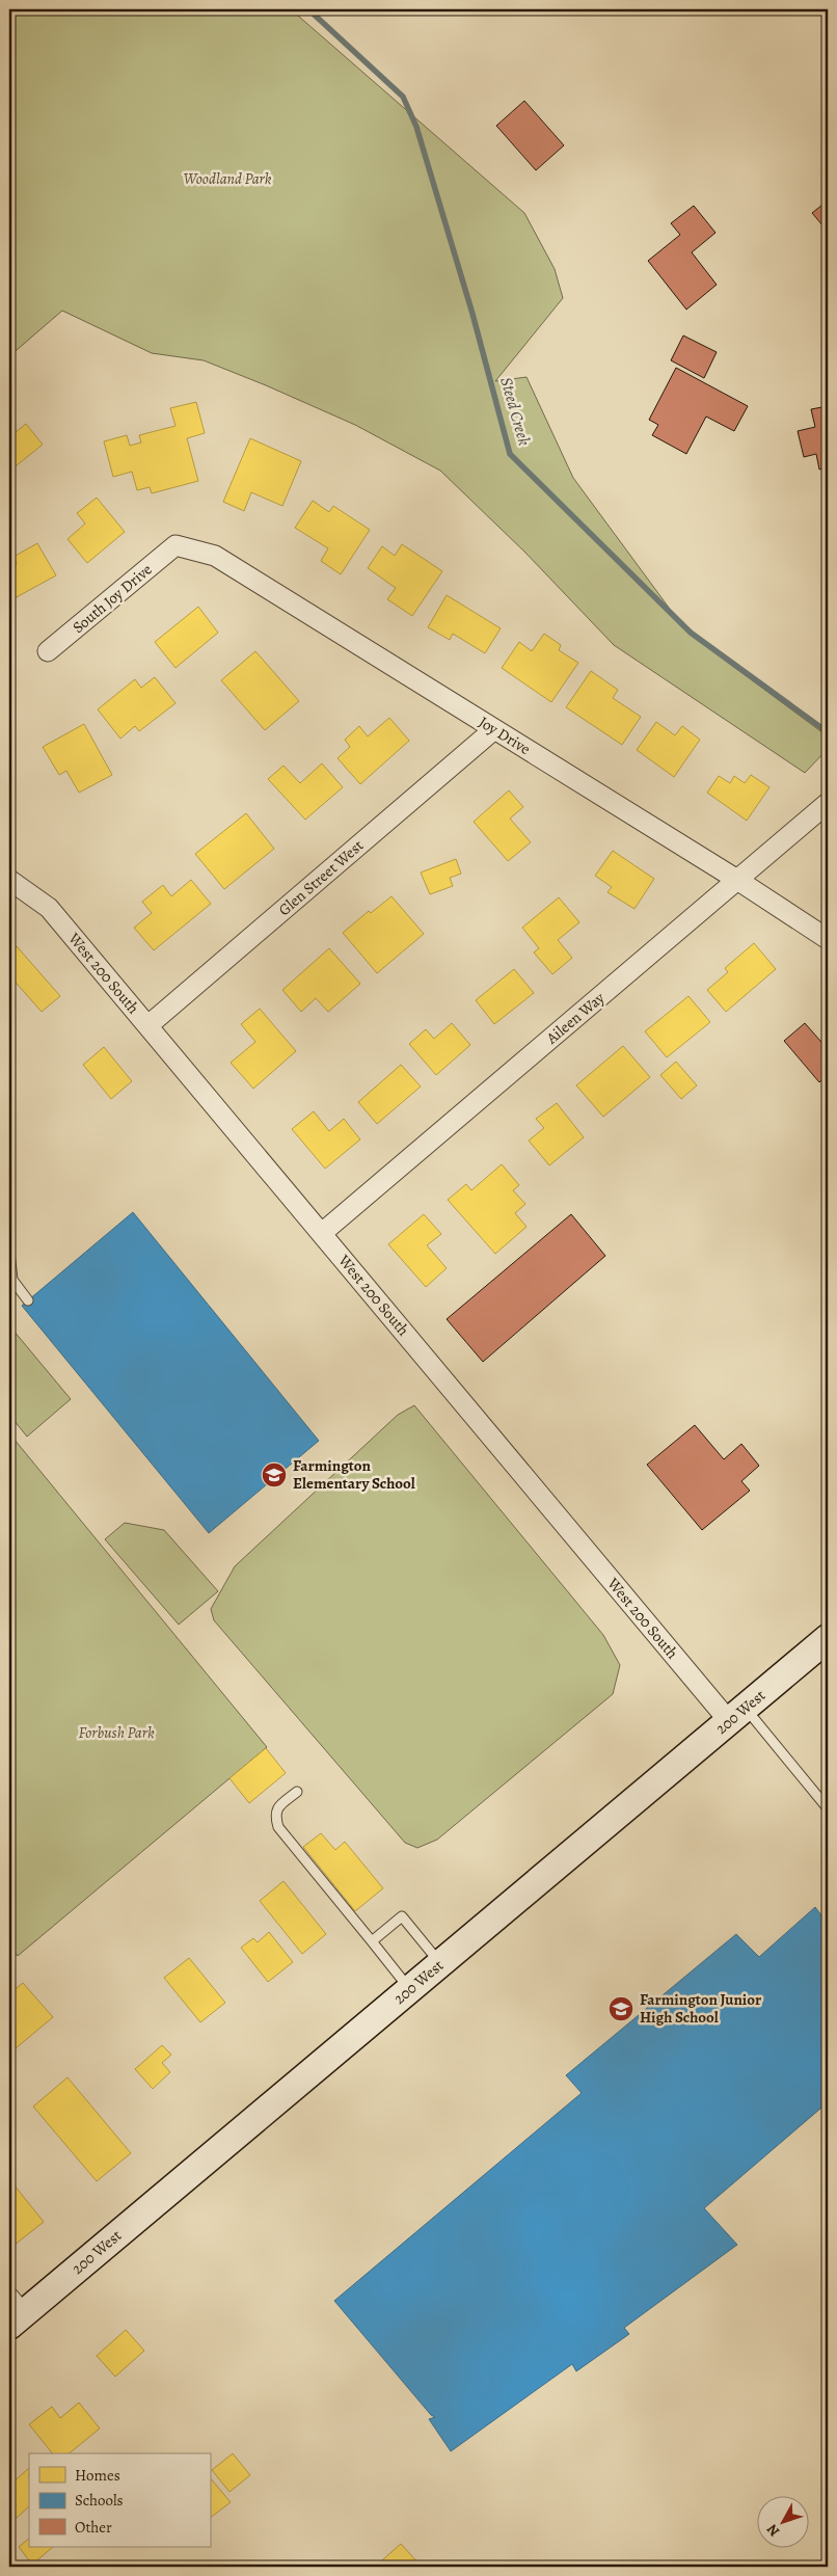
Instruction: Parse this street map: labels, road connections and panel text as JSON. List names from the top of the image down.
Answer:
{
  "streets": {
    "main road": ["200 West"],
    "street": [
      "South Joy Drive",
      "Joy Drive",
      "Glen Street West",
      "West 200 South",
      "Aileen Way"
    ]
  },
  "crossings": [
    ["South Joy Drive", "Joy Drive"],
    ["Joy Drive", "Glen Street West"],
    ["Joy Drive", "Aileen Way"],
    ["Glen Street West", "West 200 South"],
    ["West 200 South", "Aileen Way"],
    ["West 200 South", "200 West"]
  ],
  "water": ["Steed Creek"],
  "parks": ["Woodland Park", "Forbush Park"],
  "places": {
    "school or university": ["Farmington Elementary School", "Farmington Junior High School"]
  },
  "legend": ["Homes", "Schools", "Other"],
  "north": "bottom left"
}
